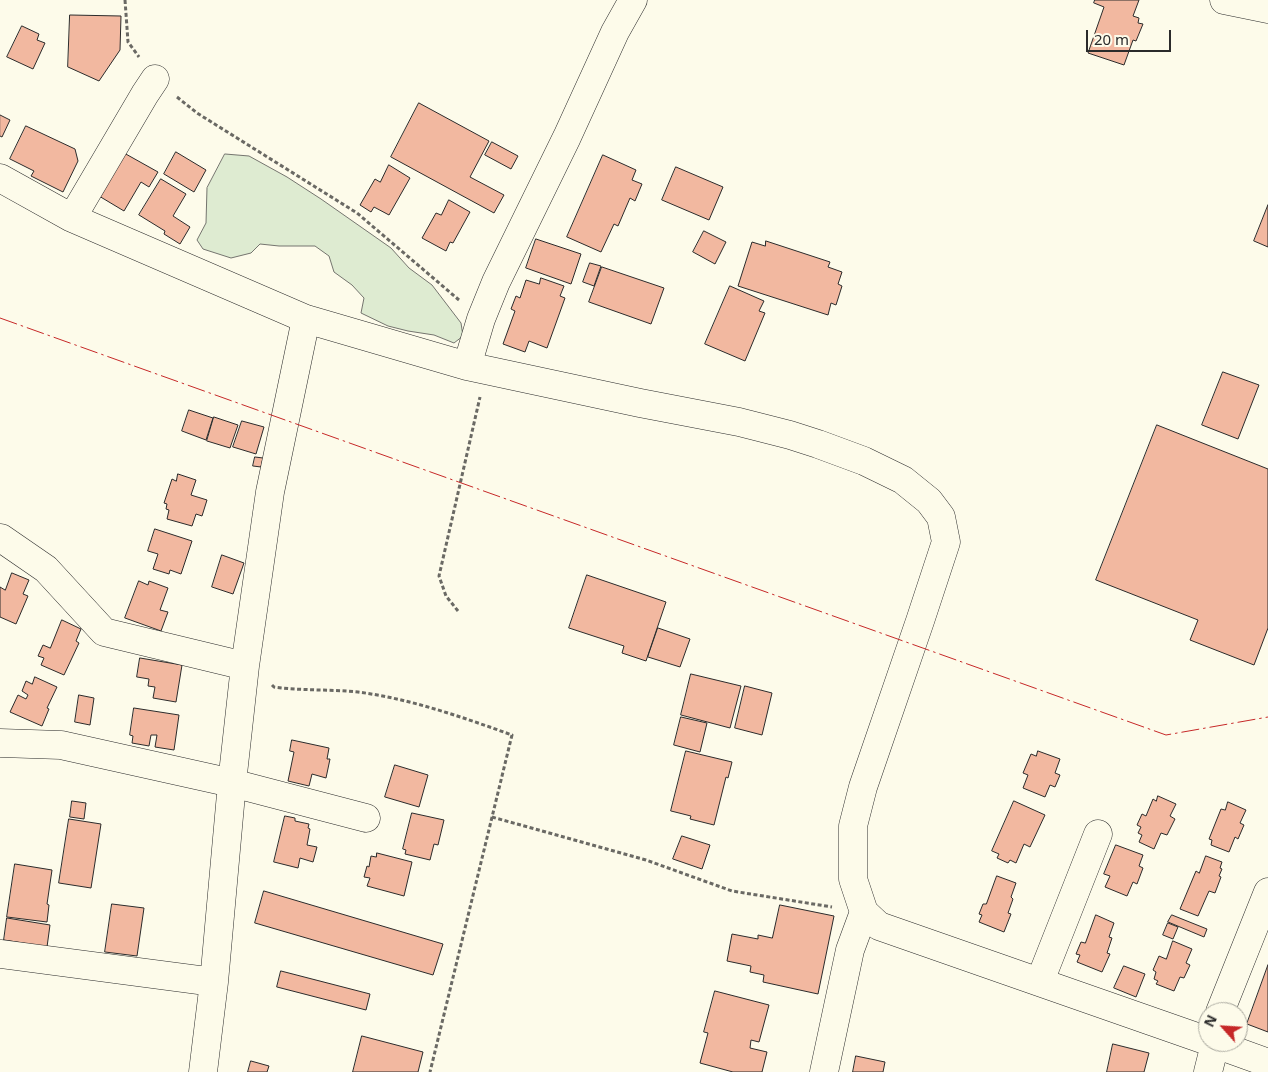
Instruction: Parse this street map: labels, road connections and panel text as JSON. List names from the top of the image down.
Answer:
{
  "scale_bar": "20 m",
  "north": "top left"
}
